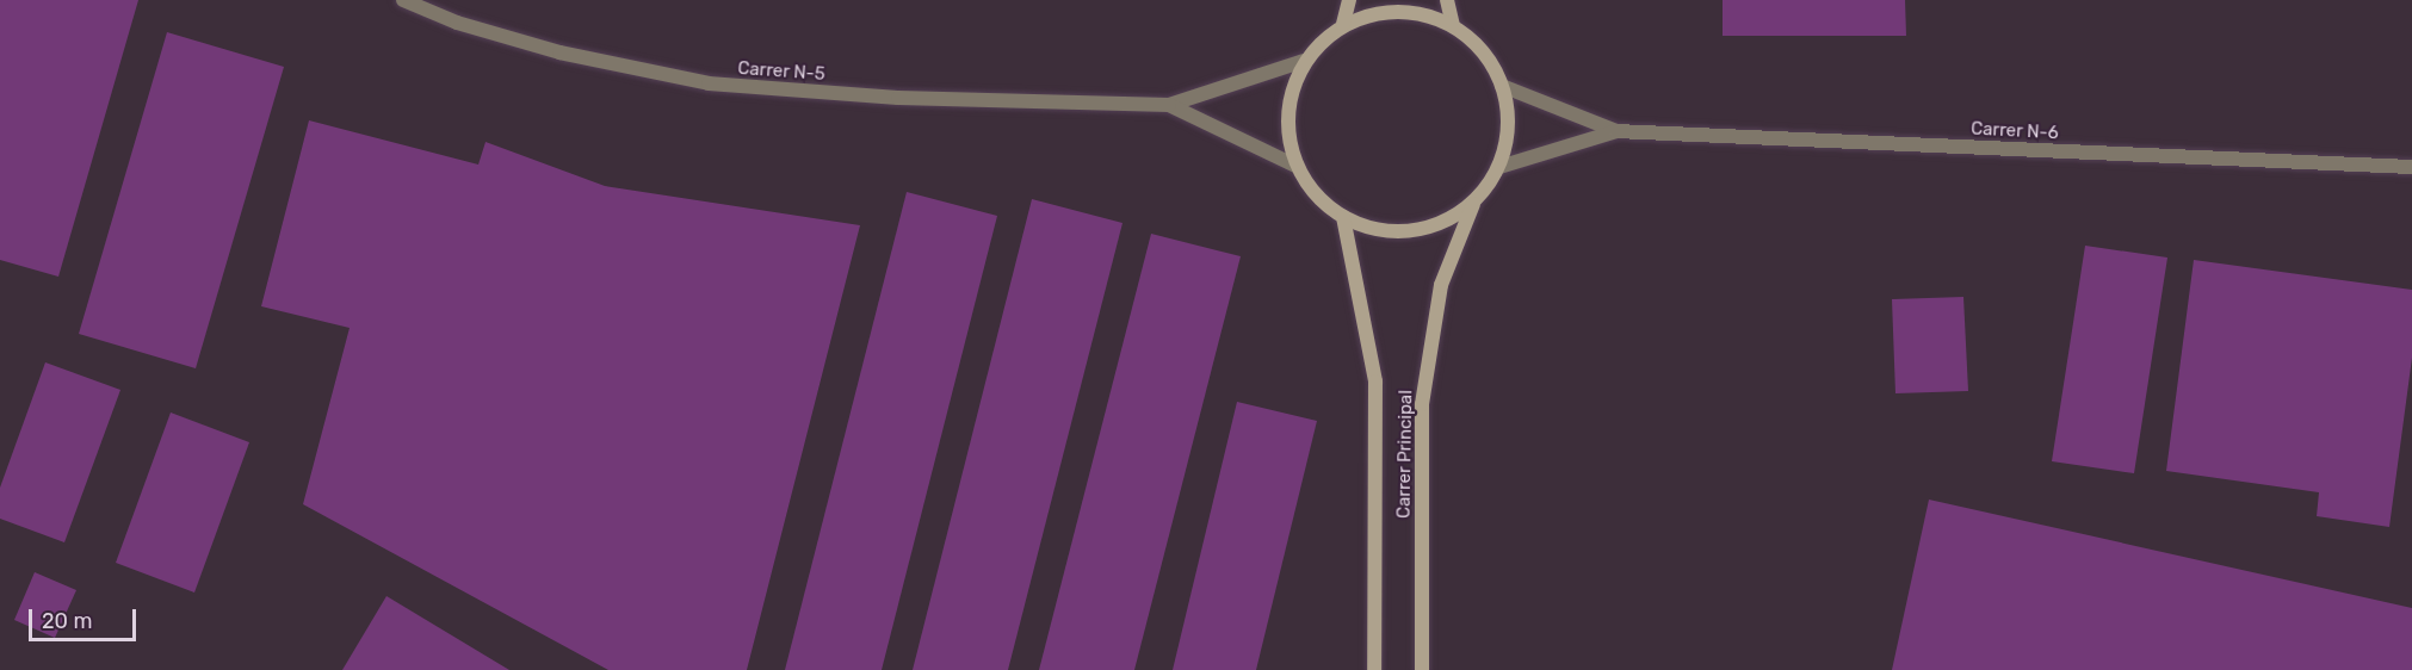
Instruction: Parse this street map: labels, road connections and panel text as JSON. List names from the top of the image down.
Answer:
{
  "streets": {
    "street": ["Carrer N-5", "Carrer N-6", "Carrer Principal"]
  },
  "scale_bar": "20 m"
}
